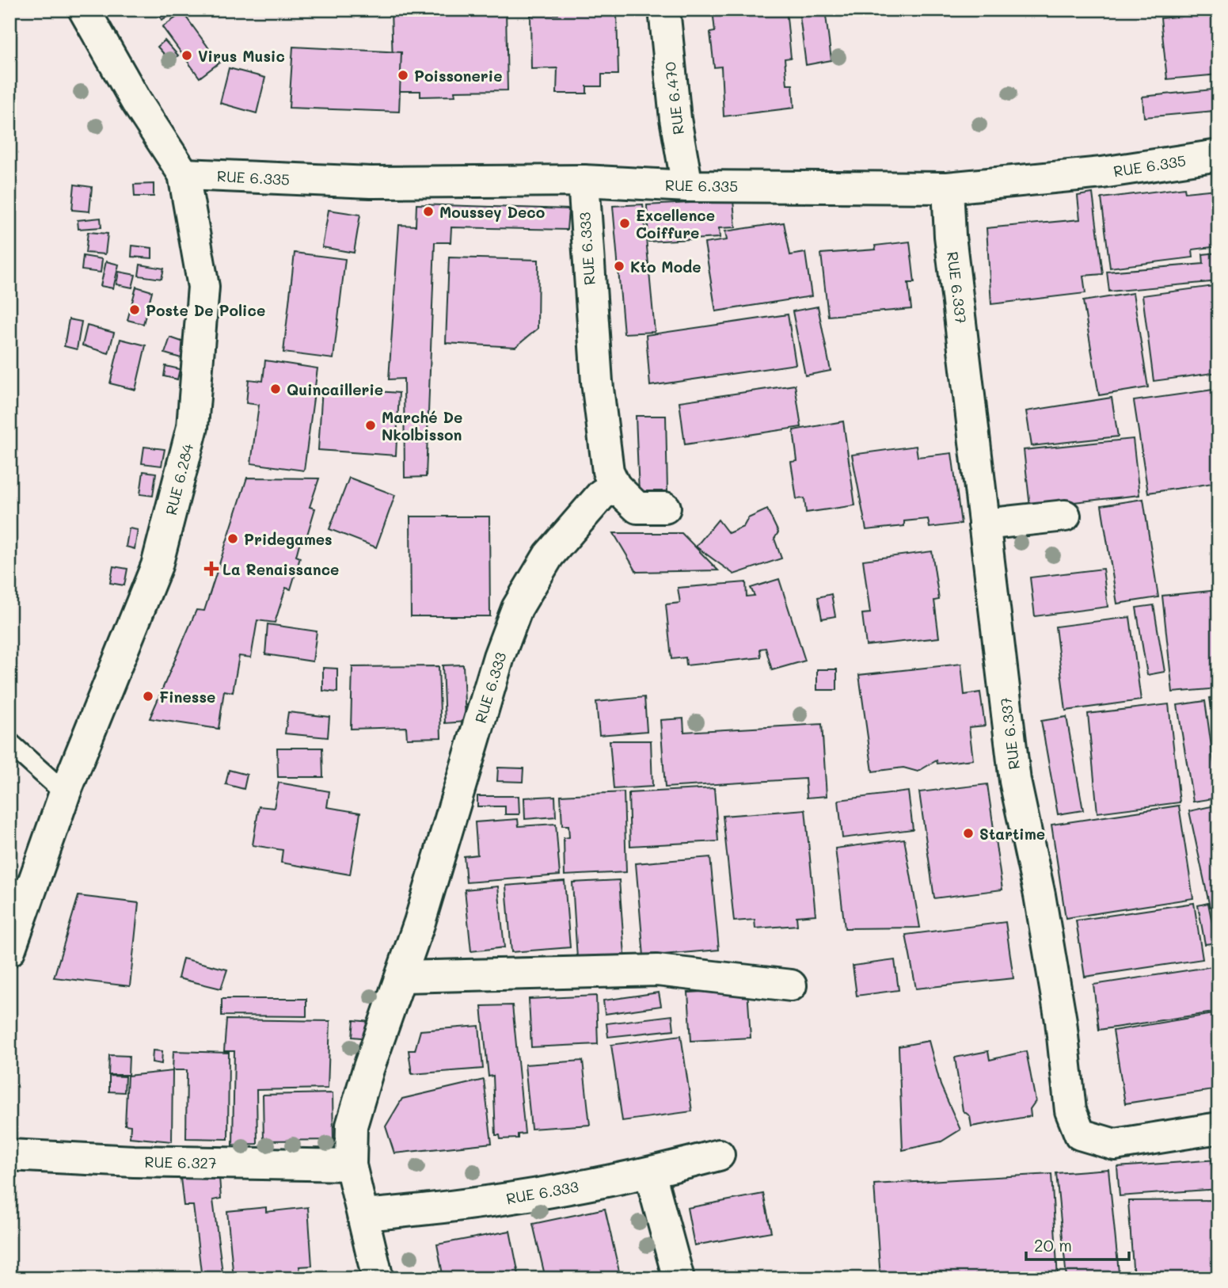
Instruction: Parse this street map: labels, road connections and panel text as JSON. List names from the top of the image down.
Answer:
{
  "streets": {
    "street": [
      "RUE 6.470",
      "RUE 6.335",
      "RUE 6.333",
      "RUE 6.337",
      "RUE 6.284",
      "RUE 6.327"
    ]
  },
  "crossings": [
    ["RUE 6.470", "RUE 6.335"],
    ["RUE 6.335", "RUE 6.333"],
    ["RUE 6.335", "RUE 6.337"],
    ["RUE 6.335", "RUE 6.284"],
    ["RUE 6.333", "RUE 6.327"]
  ],
  "places": {
    "other": [
      "Virus Music",
      "Poissonerie",
      "Moussey Deco",
      "Excellence Coiffure",
      "Kto Mode",
      "Poste De Police",
      "Quincaillerie",
      "Marché De Nkolbisson",
      "Pridegames",
      "Finesse",
      "Startime"
    ],
    "health": ["La Renaissance"]
  },
  "scale_bar": "20 m"
}
